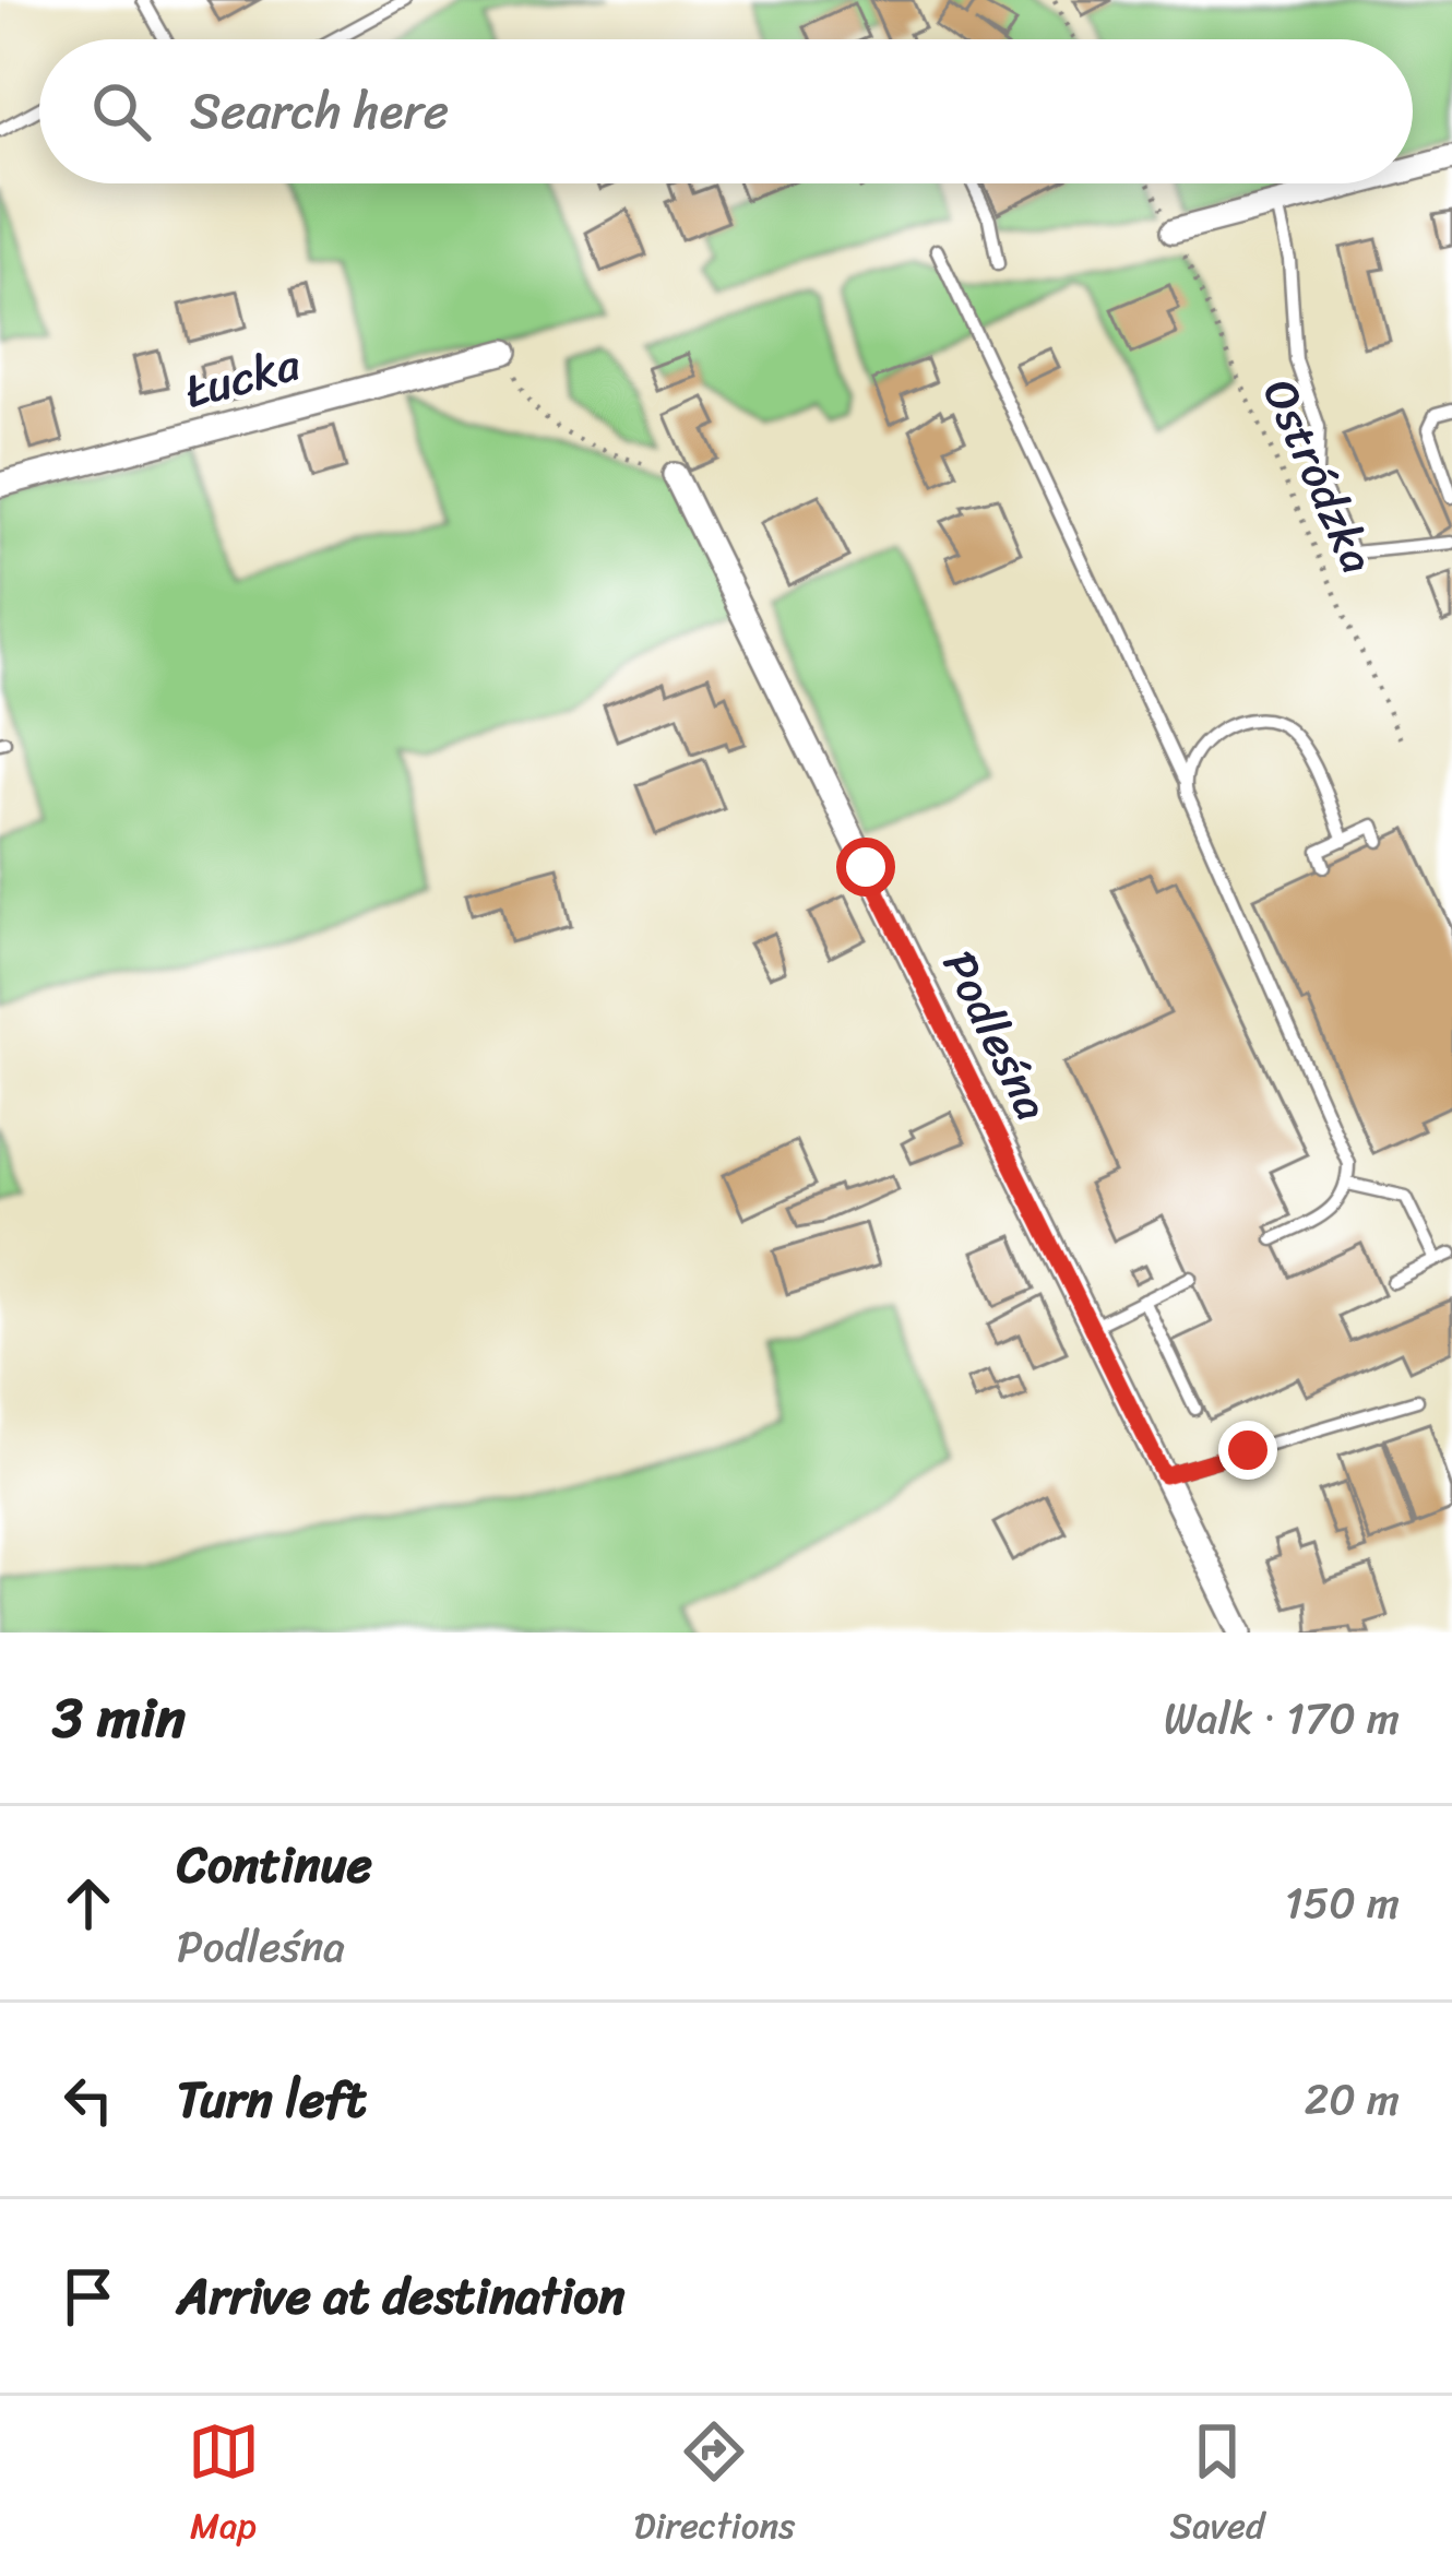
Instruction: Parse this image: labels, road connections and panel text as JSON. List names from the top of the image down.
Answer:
{
  "streets": {
    "street": ["Łucka", "Podleśna"],
    "path": ["Ostródzka"]
  },
  "page": {
    "search": "Search here",
    "heading": ["3 min", "Walk · 170 m"],
    "list": [
      ["Continue", "Podleśna", "150 m"],
      ["Turn left", "20 m"],
      "Arrive at destination"
    ],
    "nav": ["Map", "Directions", "Saved"]
  }
}
